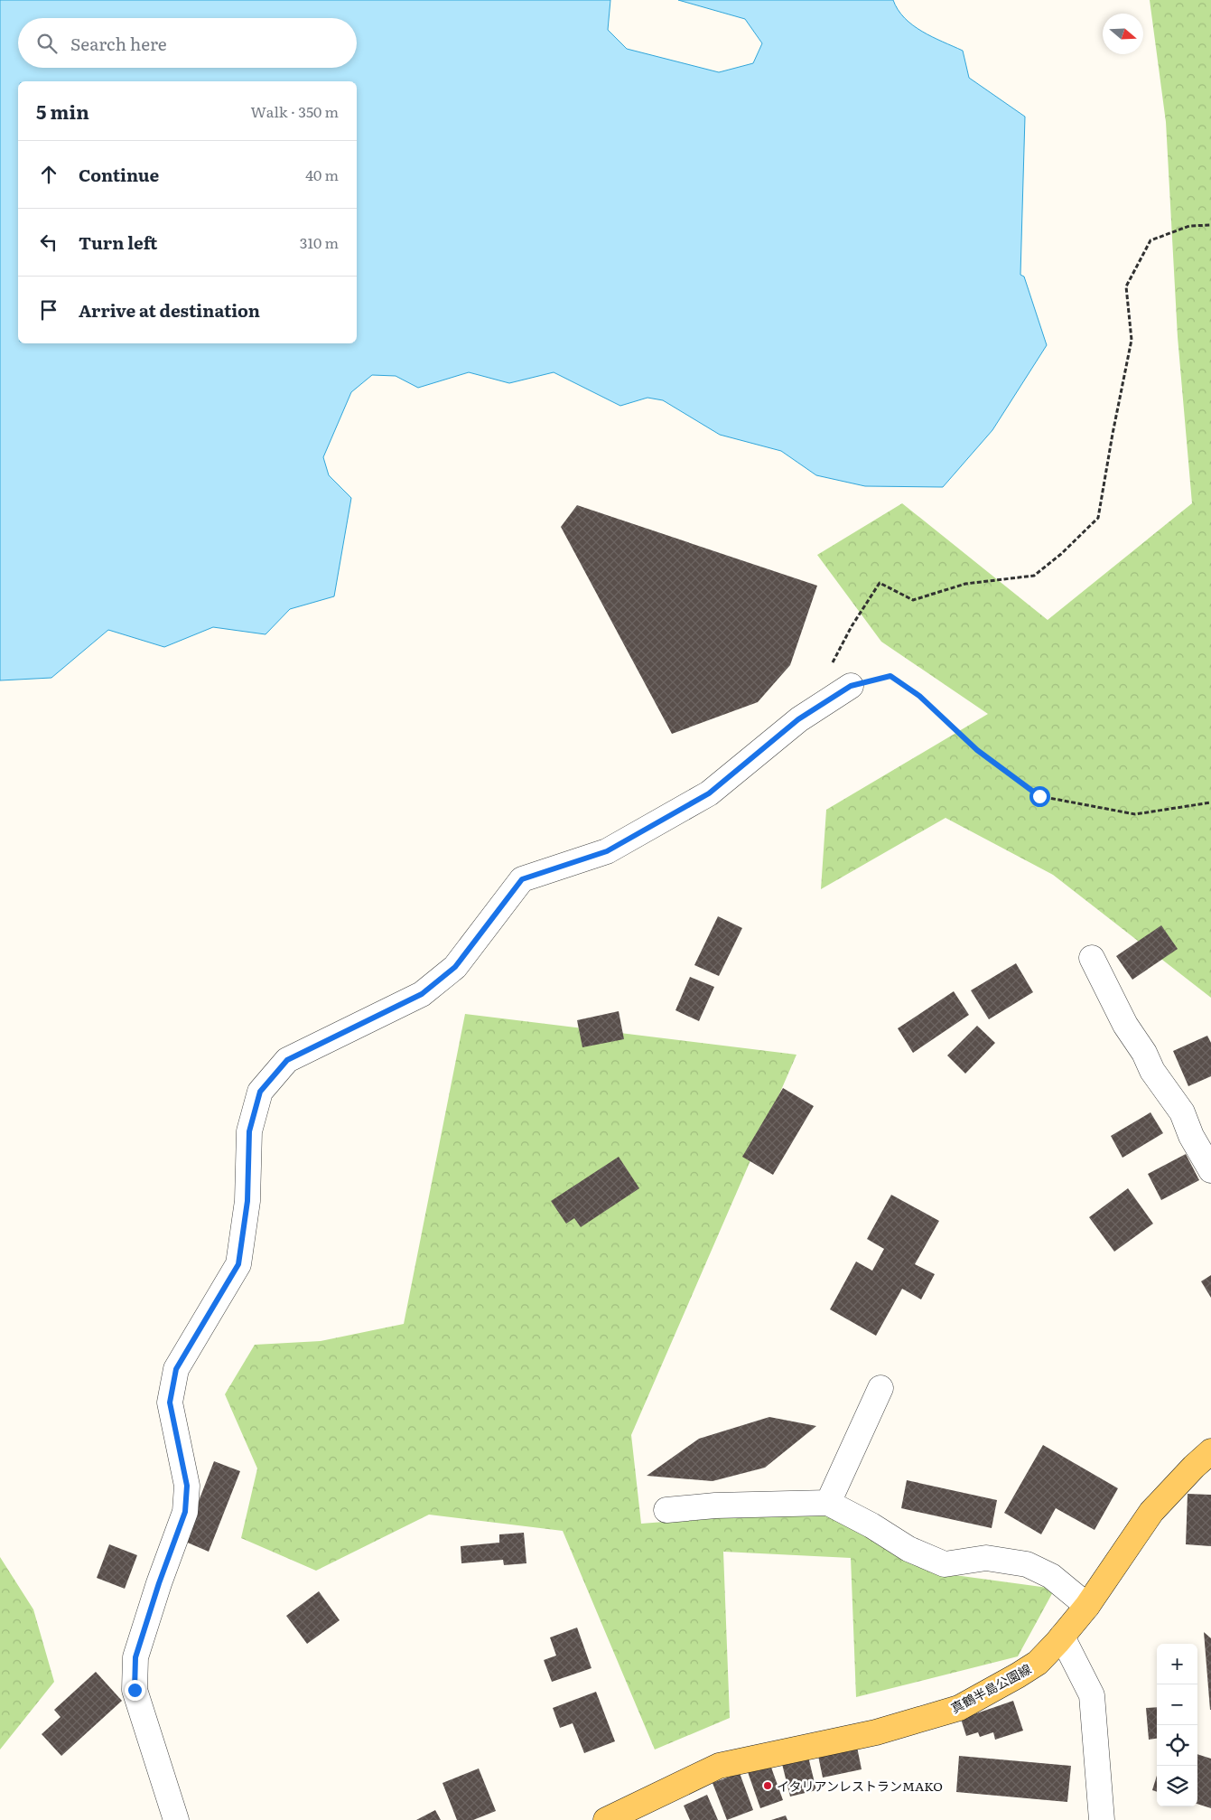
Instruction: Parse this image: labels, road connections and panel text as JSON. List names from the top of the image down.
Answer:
{
  "streets": {
    "main road": ["真鶴半島公園線"]
  },
  "places": ["イタリアンレストランMAKO"],
  "north": "right",
  "page": {
    "search": "Search here",
    "heading": ["5 min", "Walk · 350 m"],
    "list": [
      ["Continue", "40 m"],
      ["Turn left", "310 m"],
      "Arrive at destination"
    ],
    "map_buttons": ["+", "−"]
  }
}
